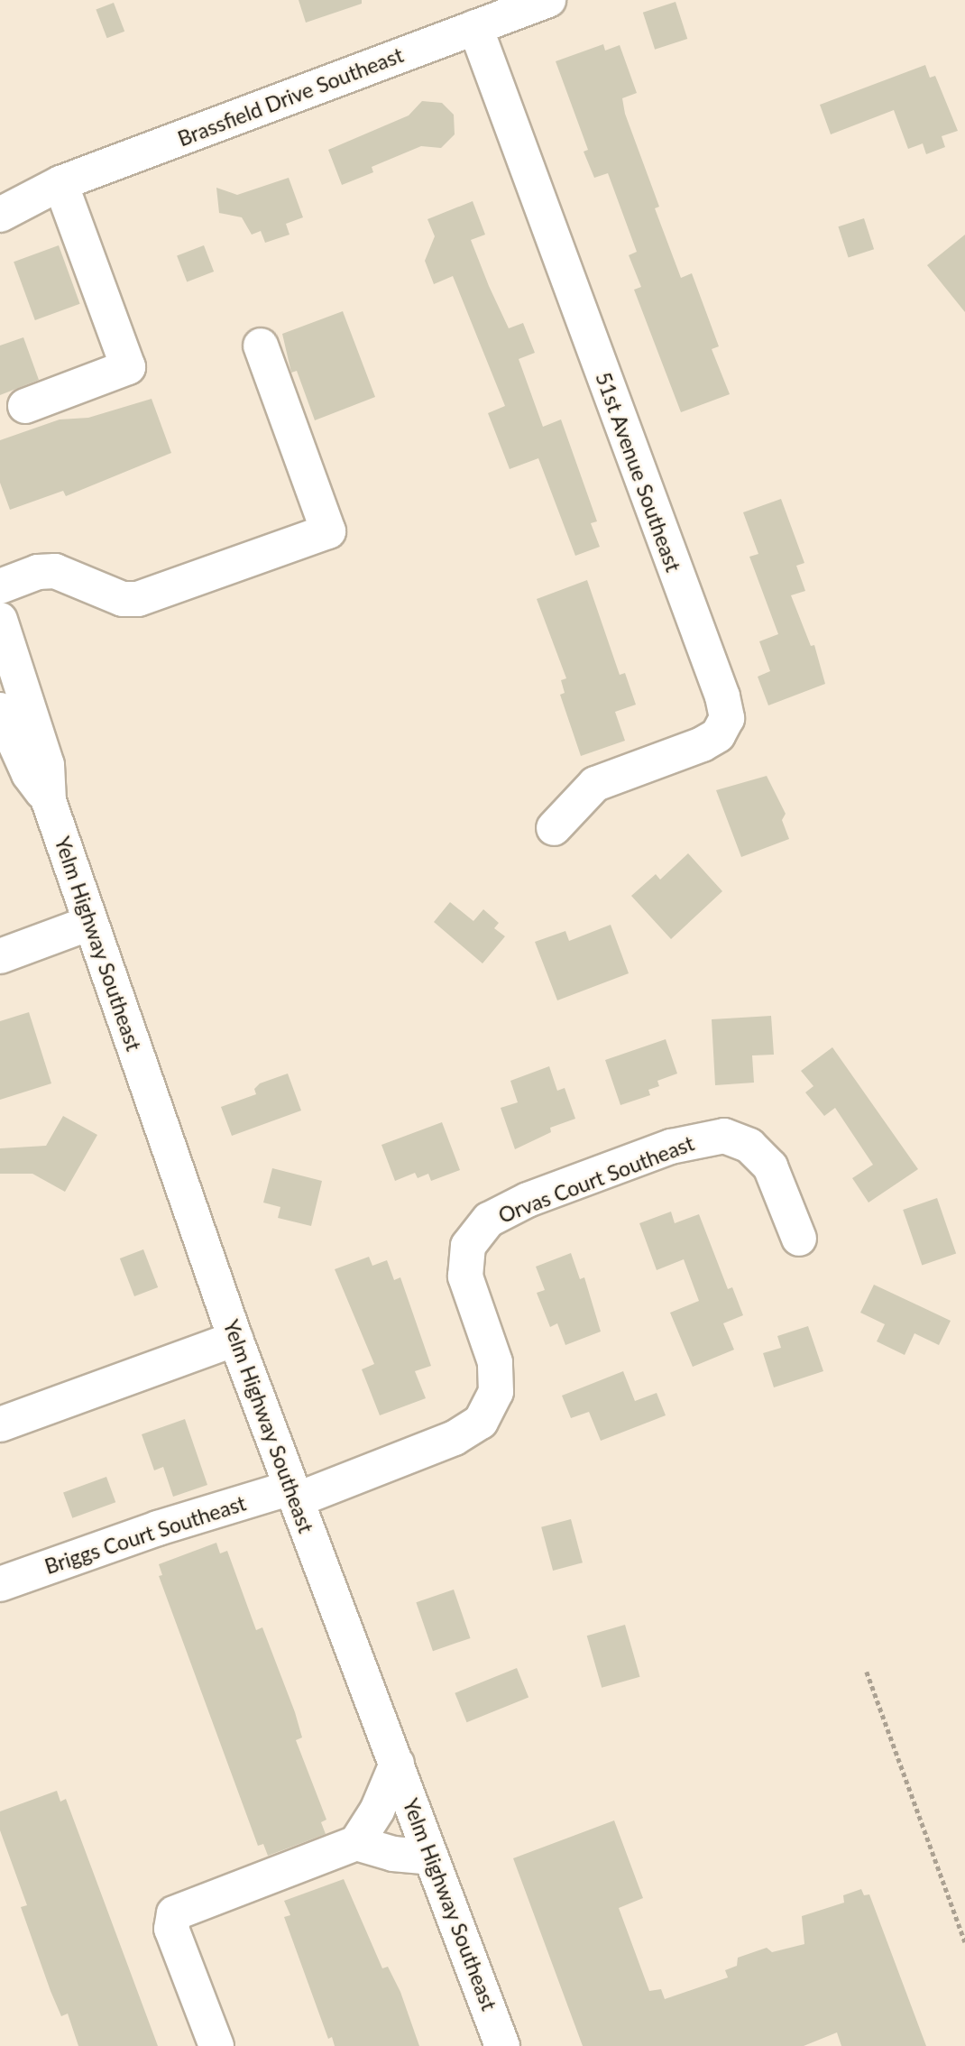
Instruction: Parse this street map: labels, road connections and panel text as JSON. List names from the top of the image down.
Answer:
{
  "streets": {
    "street": [
      "Brassfield Drive Southeast",
      "51st Avenue Southeast",
      "Yelm Highway Southeast",
      "Orvas Court Southeast",
      "Briggs Court Southeast"
    ]
  },
  "crossings": [
    ["Brassfield Drive Southeast", "51st Avenue Southeast"],
    ["Yelm Highway Southeast", "Orvas Court Southeast"],
    ["Yelm Highway Southeast", "Briggs Court Southeast"],
    ["Orvas Court Southeast", "Briggs Court Southeast"]
  ]
}
